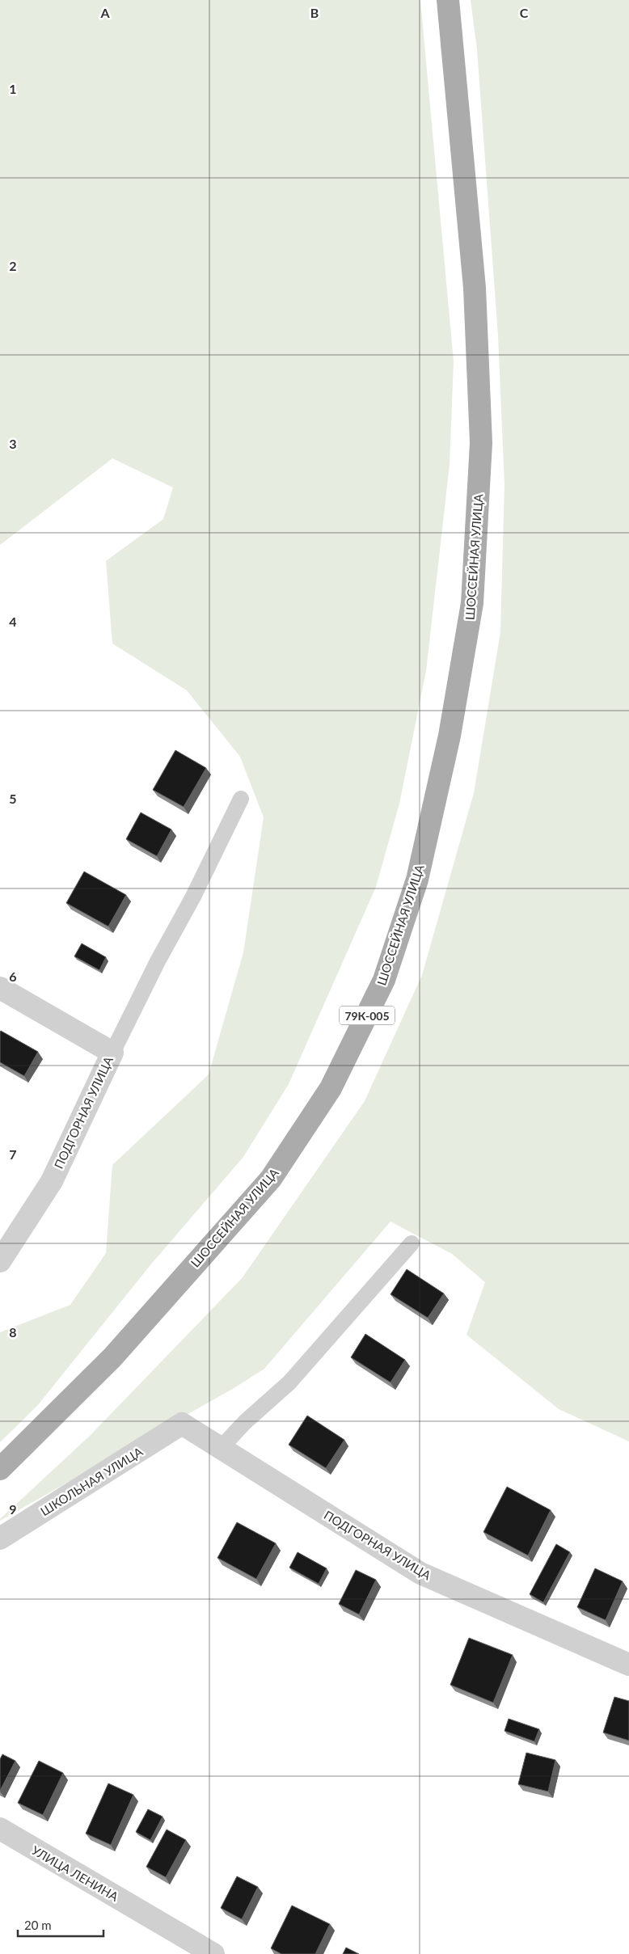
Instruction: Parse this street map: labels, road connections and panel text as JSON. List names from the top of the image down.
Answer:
{
  "streets": {
    "main road": ["ШОССЕЙНАЯ УЛИЦА", "79К-005"],
    "street": ["ПОДГОРНАЯ УЛИЦА", "ШКОЛЬНАЯ УЛИЦА", "УЛИЦА ЛЕНИНА"]
  },
  "crossings": [
    ["ПОДГОРНАЯ УЛИЦА", "ШКОЛЬНАЯ УЛИЦА"]
  ],
  "scale_bar": "20 m",
  "grid": {
    "columns": ["A", "B", "C"],
    "rows": [
      "1",
      "2",
      "3",
      "4",
      "5",
      "6",
      "7",
      "8",
      "9"
    ]
  }
}
